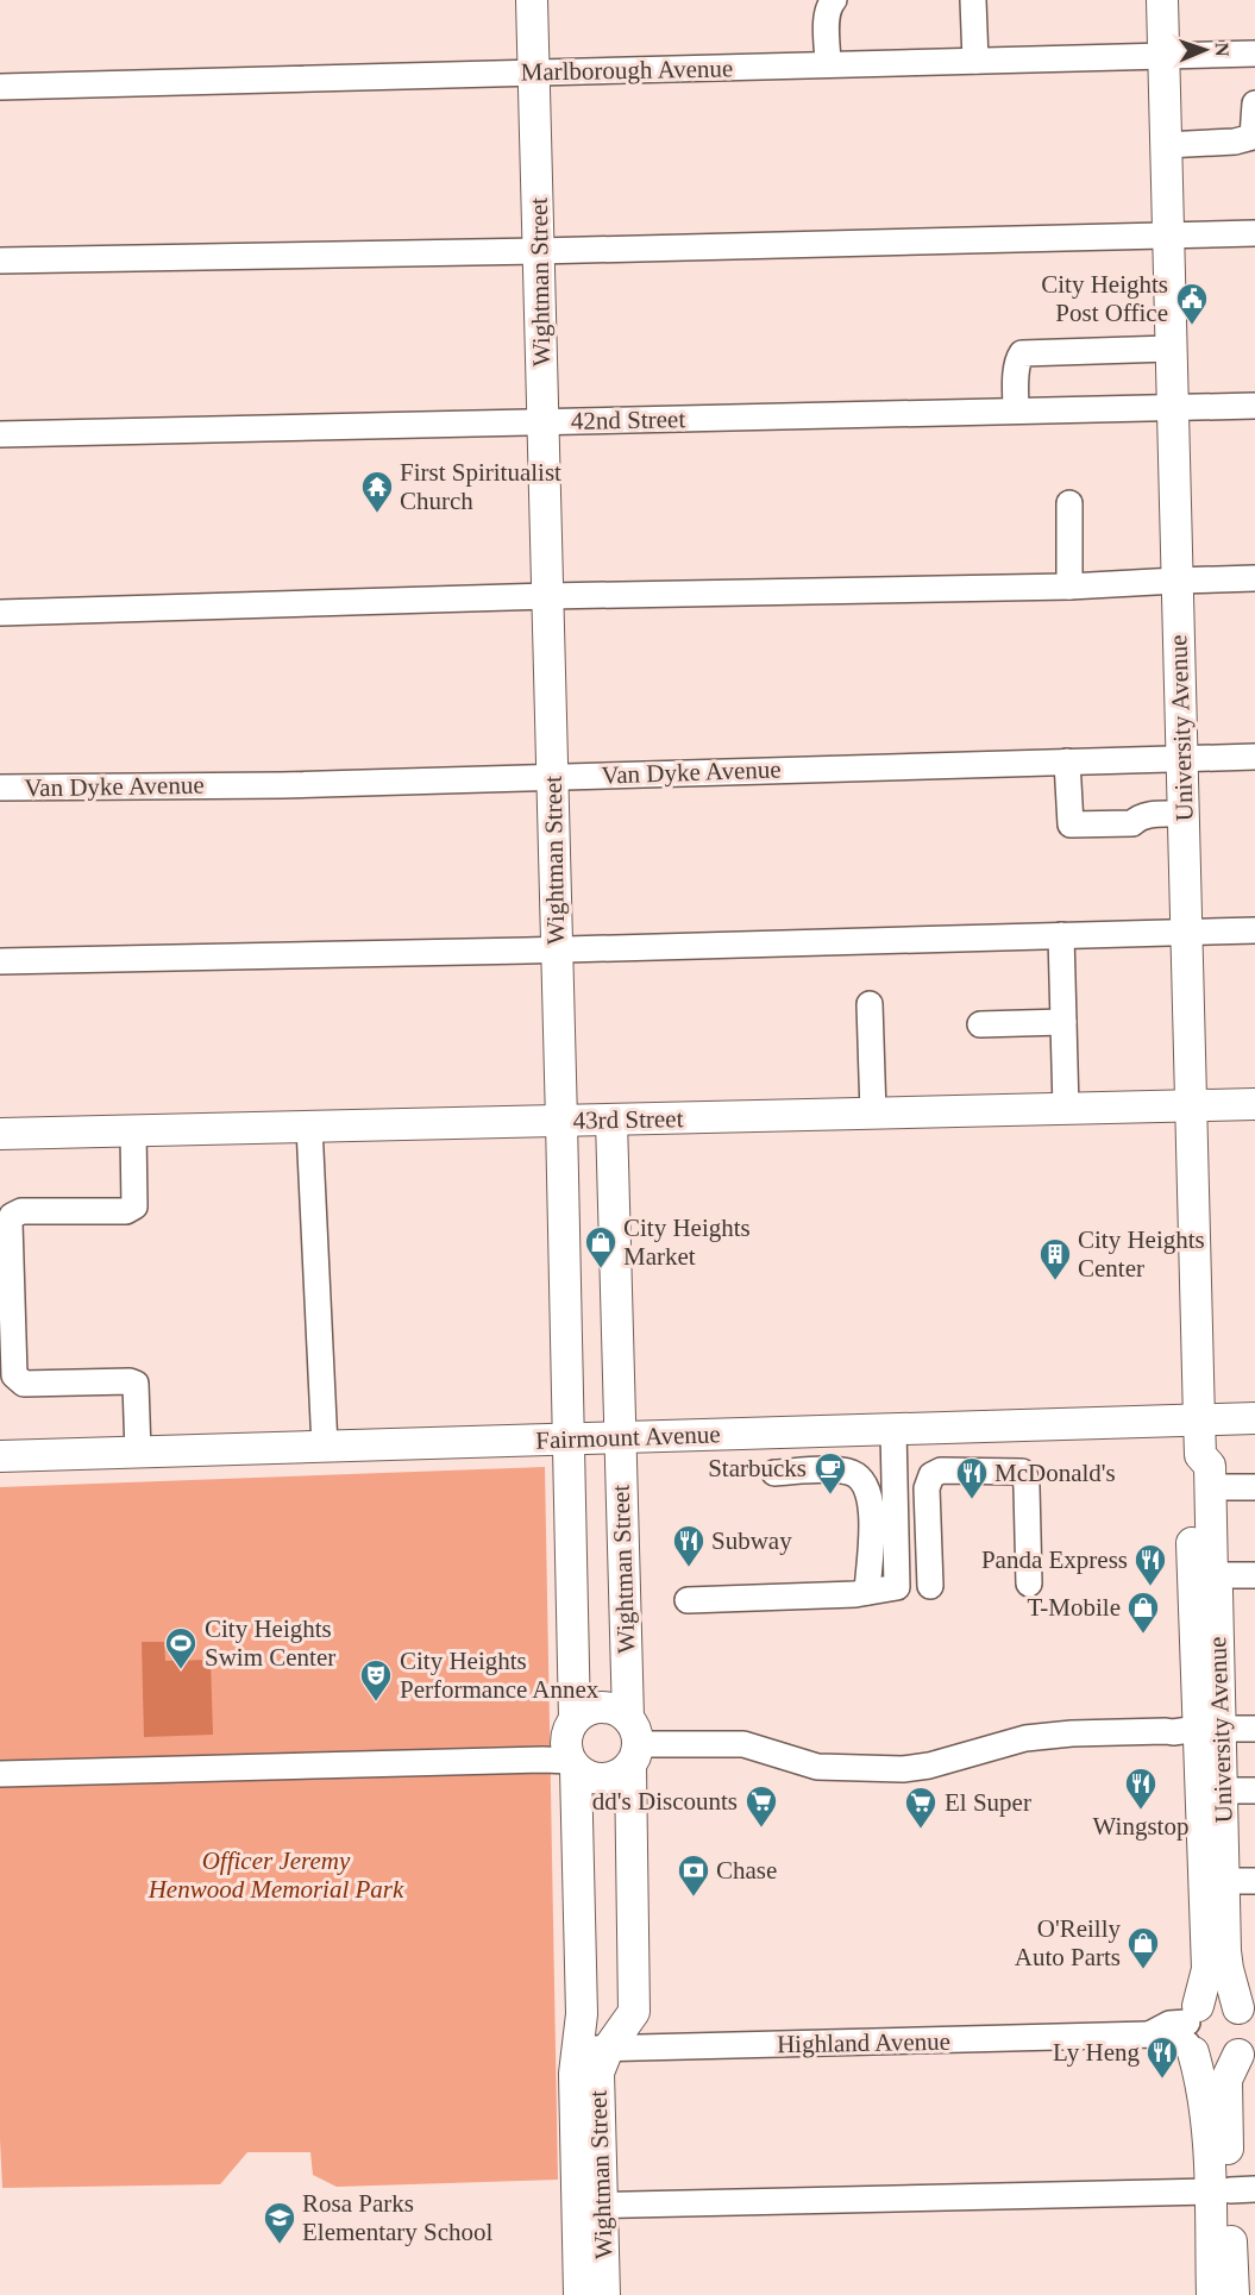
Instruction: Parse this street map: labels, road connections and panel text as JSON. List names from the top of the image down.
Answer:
{
  "streets": {
    "main road": [
      "Wightman Street",
      "University Avenue",
      "43rd Street",
      "Fairmount Avenue"
    ],
    "street": [
      "Marlborough Avenue",
      "42nd Street",
      "Van Dyke Avenue",
      "Highland Avenue"
    ]
  },
  "crossings": [
    ["Marlborough Avenue", "Wightman Street"],
    ["Marlborough Avenue", "University Avenue"],
    ["Wightman Street", "42nd Street"],
    ["Wightman Street", "Van Dyke Avenue"],
    ["Wightman Street", "43rd Street"],
    ["Wightman Street", "Fairmount Avenue"],
    ["Wightman Street", "Highland Avenue"],
    ["42nd Street", "University Avenue"],
    ["University Avenue", "Van Dyke Avenue"],
    ["University Avenue", "43rd Street"],
    ["University Avenue", "Fairmount Avenue"],
    ["University Avenue", "Highland Avenue"]
  ],
  "parks": ["Officer Jeremy Henwood Memorial Park"],
  "places": {
    "public building": ["City Heights Post Office"],
    "temple": ["First Spiritualist Church"],
    "shop": ["City Heights Market", "T-Mobile", "O'Reilly Auto Parts"],
    "building": ["City Heights Center"],
    "cafe": ["Starbucks"],
    "restaurant": [
      "McDonald's",
      "Subway",
      "Panda Express",
      "Wingstop",
      "Ly Heng"
    ],
    "sports": ["City Heights Swim Center"],
    "theatre": ["City Heights Performance Annex"],
    "supermarket": ["dd's Discounts", "El Super"],
    "bank": ["Chase"],
    "school or university": ["Rosa Parks Elementary School"]
  },
  "north": "right"
}
